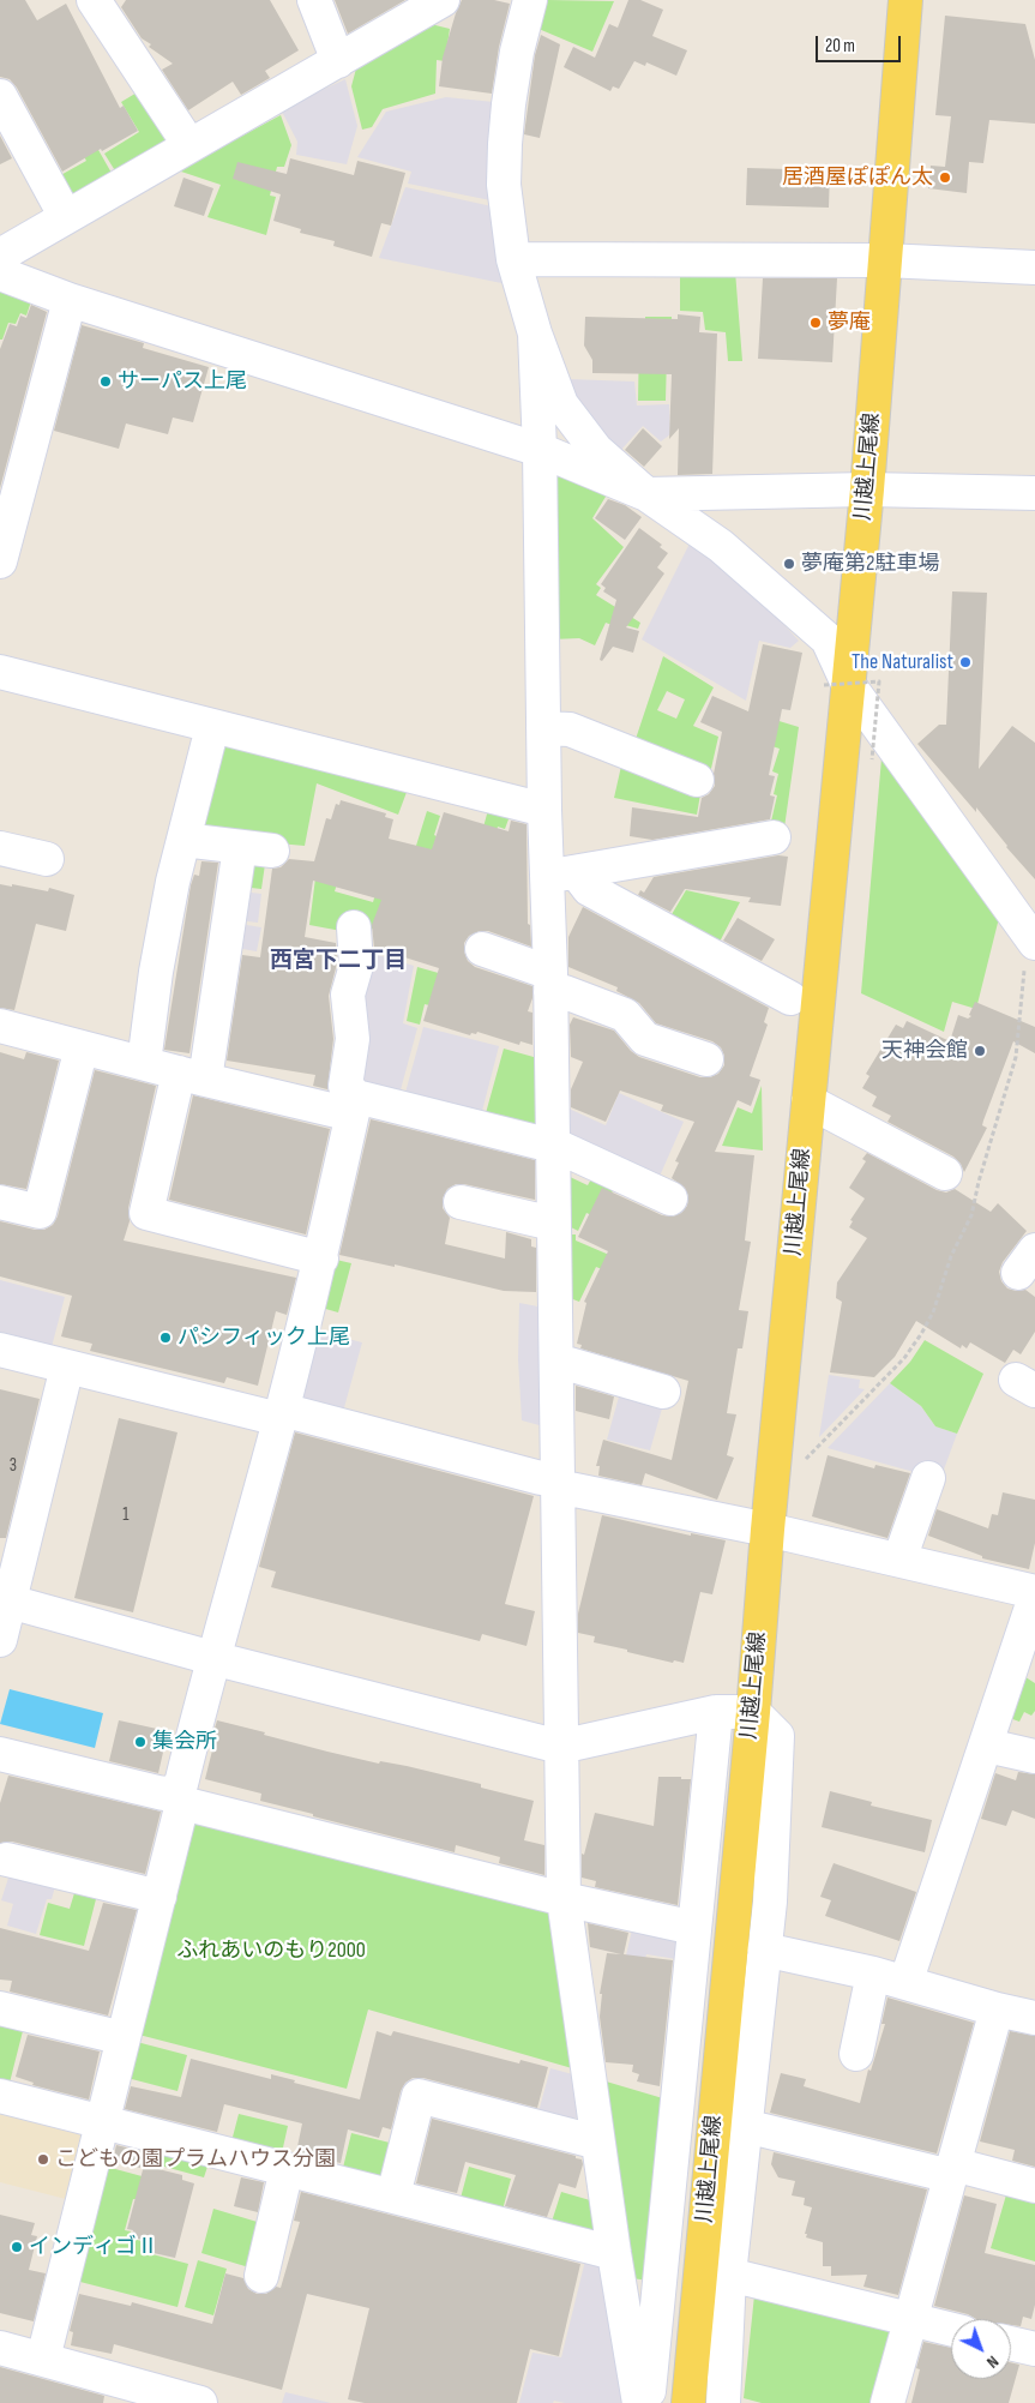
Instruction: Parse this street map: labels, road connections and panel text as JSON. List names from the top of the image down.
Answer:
{
  "streets": {
    "main road": ["川越上尾線"]
  },
  "districts": ["西宮下二丁目"],
  "parks": ["ふれあいのもり2000"],
  "places": [
    "居酒屋ぽぽん太",
    "夢庵",
    "サーパス上尾",
    "夢庵第2駐車場",
    "The Naturalist",
    "天神会館",
    "パシフィック上尾",
    "集会所",
    "こどもの園プラムハウス分園",
    "インディゴⅡ"
  ],
  "house_numbers": ["3", "1"],
  "scale_bar": "20 m",
  "north": "bottom right"
}
